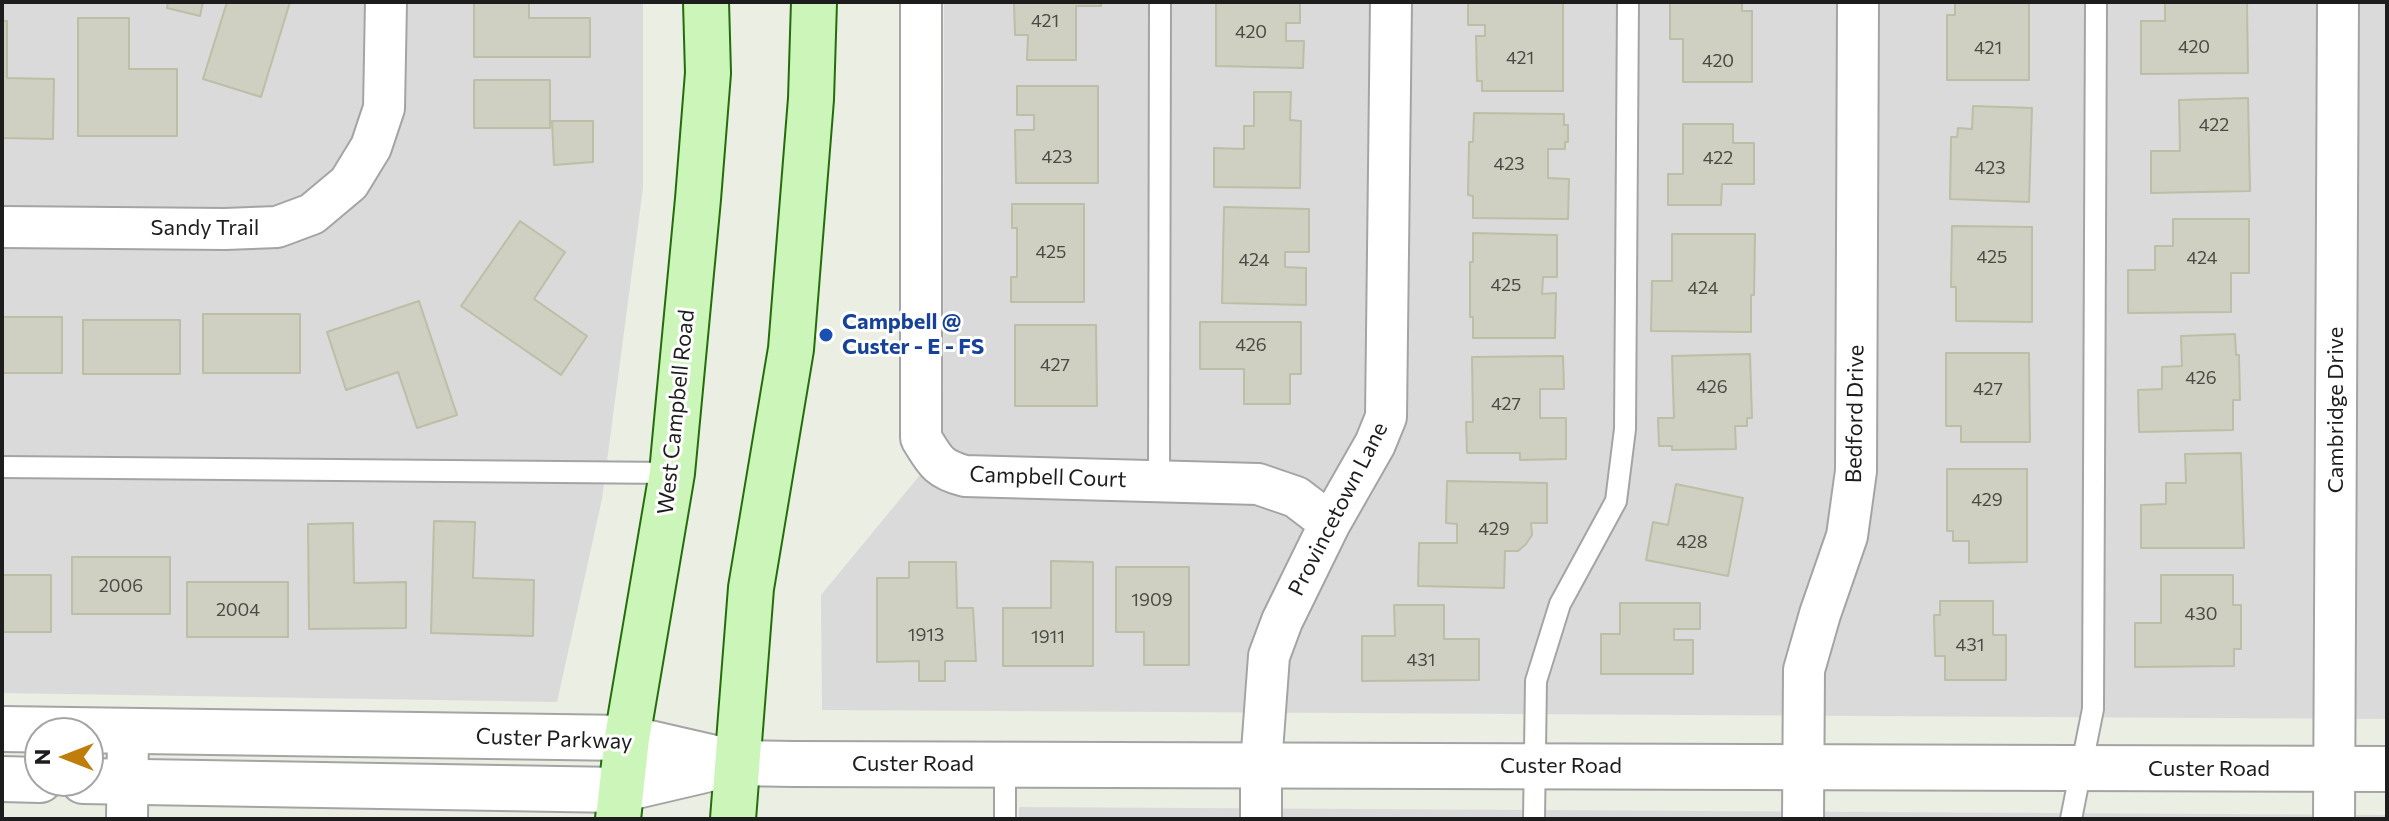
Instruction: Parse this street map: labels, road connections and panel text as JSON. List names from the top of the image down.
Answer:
{
  "streets": {
    "main road": ["West Campbell Road"],
    "street": [
      "Sandy Trail",
      "Cambridge Drive",
      "Bedford Drive",
      "Campbell Court",
      "Provincetown Lane",
      "Custer Parkway",
      "Custer Road"
    ]
  },
  "crossings": [
    ["Cambridge Drive", "Custer Road"],
    ["West Campbell Road", "Custer Parkway"],
    ["Bedford Drive", "Custer Road"],
    ["Campbell Court", "Provincetown Lane"],
    ["Provincetown Lane", "Custer Road"],
    ["Custer Parkway", "Custer Road"]
  ],
  "places": ["Campbell @ Custer - E - FS"],
  "house_numbers": [
    "421",
    "420",
    "420",
    "421",
    "421",
    "420",
    "422",
    "423",
    "422",
    "423",
    "423",
    "425",
    "425",
    "424",
    "424",
    "425",
    "424",
    "426",
    "427",
    "426",
    "426",
    "427",
    "427",
    "429",
    "429",
    "428",
    "2006",
    "1909",
    "2004",
    "430",
    "1913",
    "1911",
    "431",
    "431"
  ],
  "north": "left"
}
